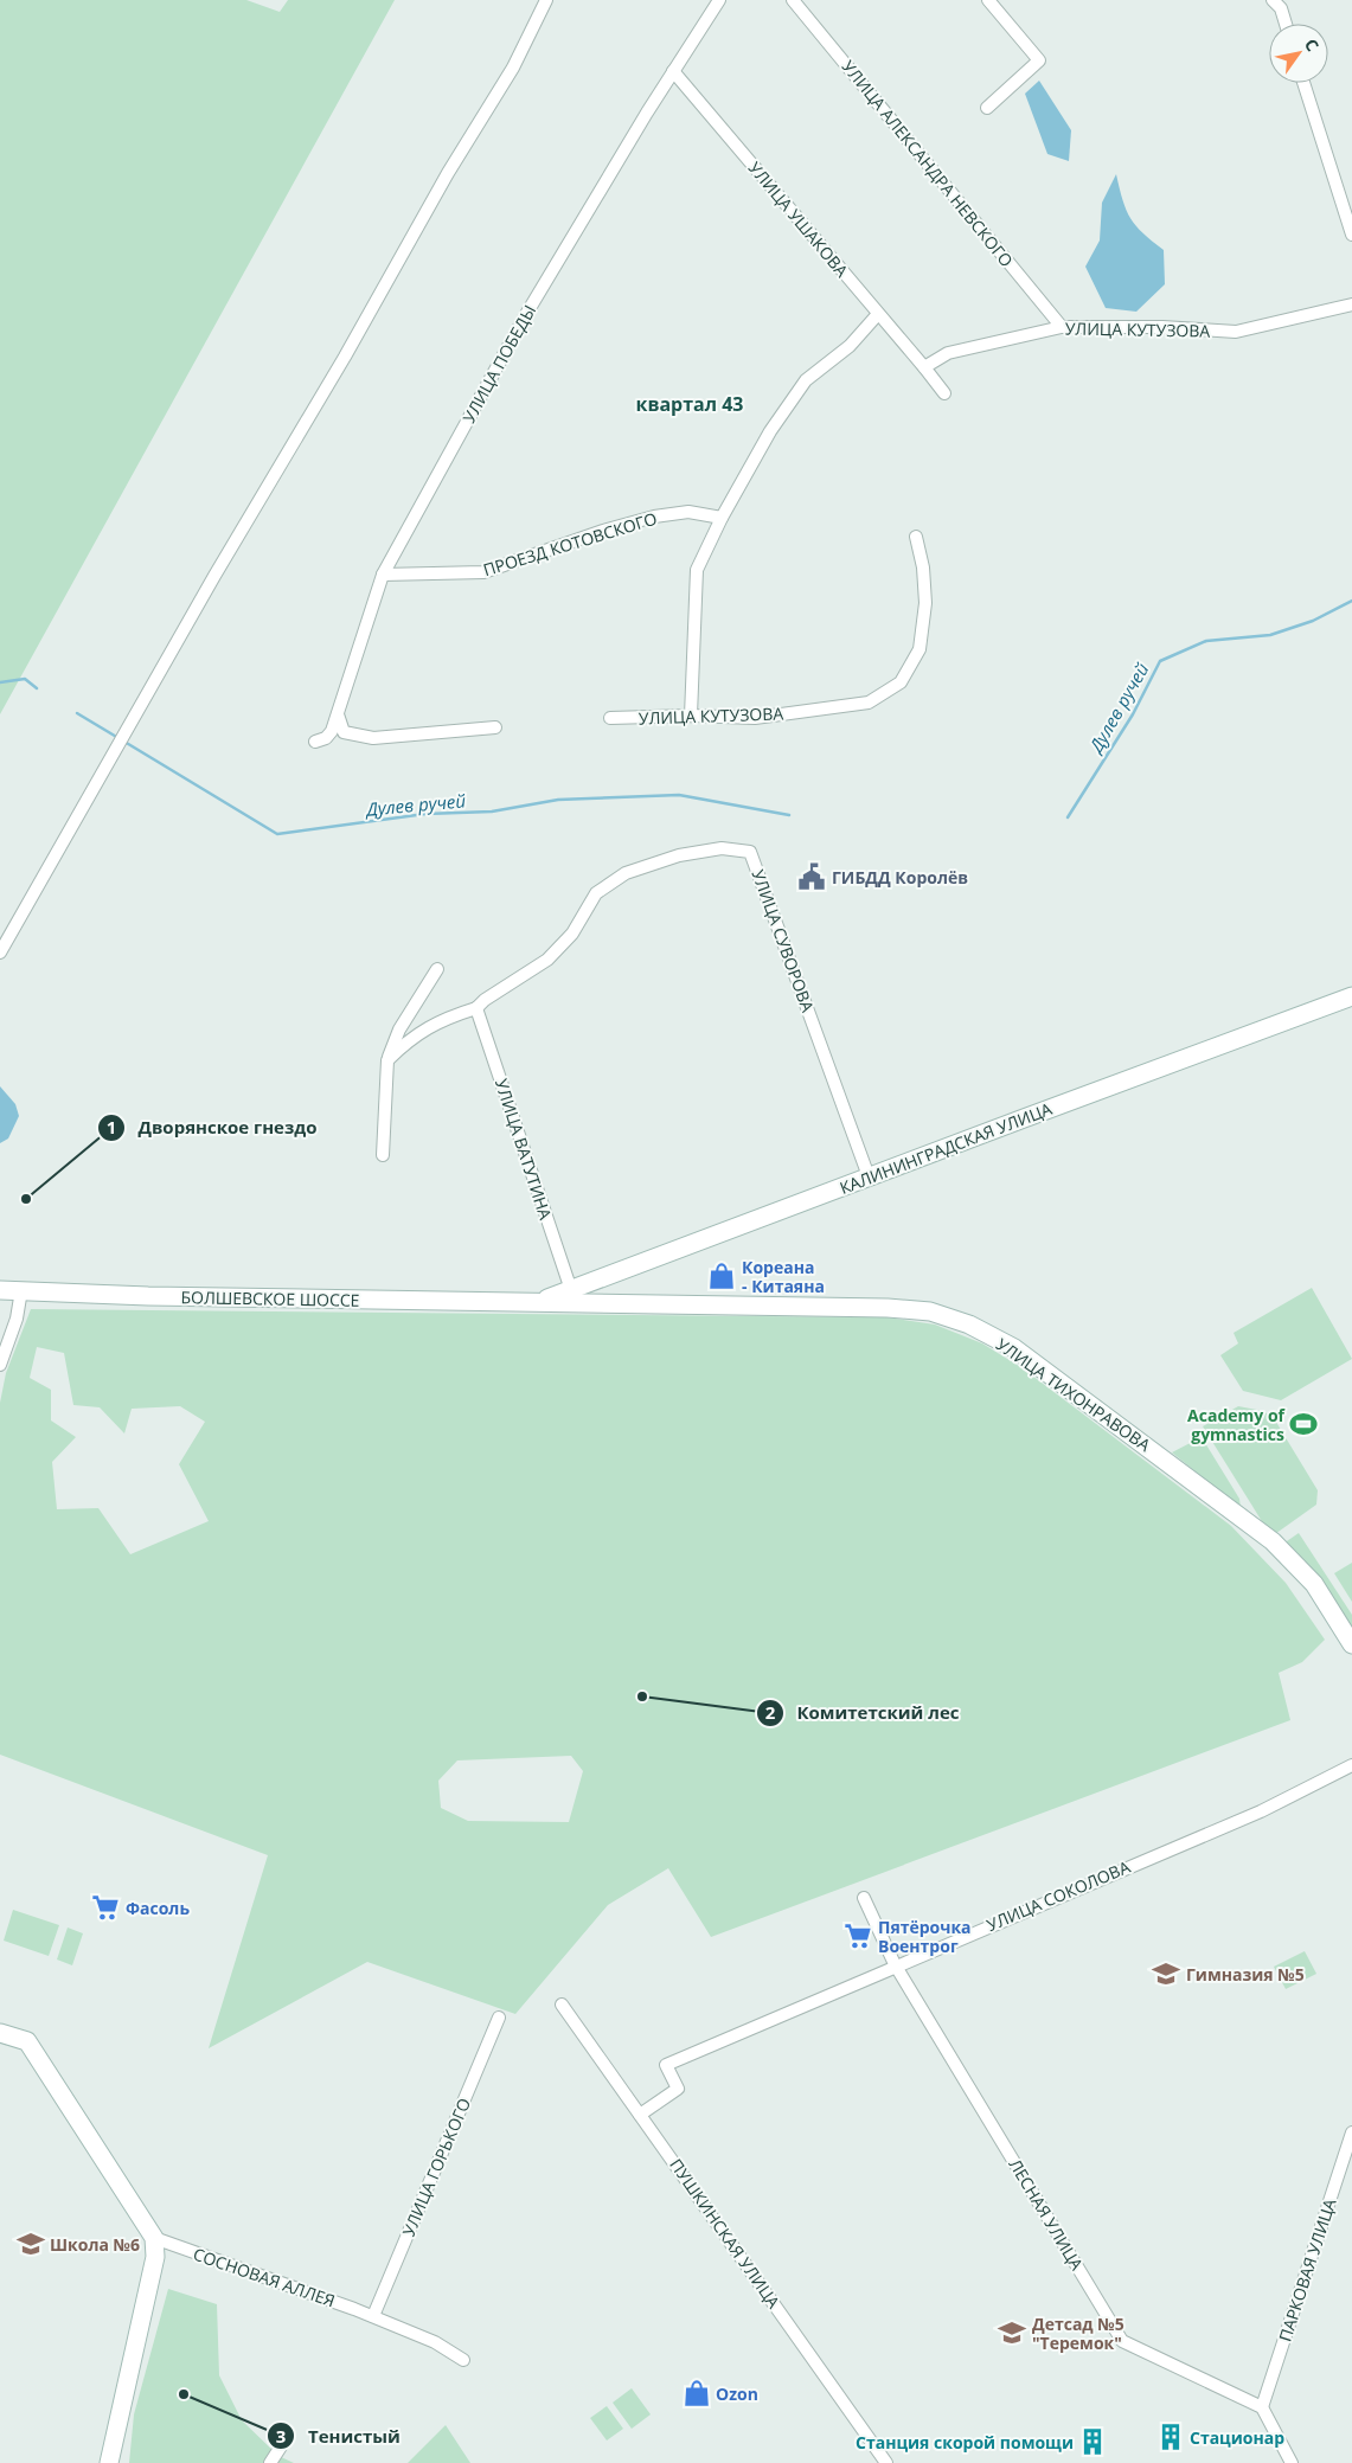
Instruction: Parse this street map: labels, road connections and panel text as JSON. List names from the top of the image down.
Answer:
{
  "streets": {
    "main road": ["КАЛИНИНГРАДСКАЯ УЛИЦА", "БОЛШЕВСКОЕ ШОССЕ", "УЛИЦА ТИХОНРАВОВА"],
    "street": [
      "УЛИЦА АЛЕКСАНДРА НЕВСКОГО",
      "УЛИЦА УШАКОВА",
      "УЛИЦА КУТУЗОВА",
      "УЛИЦА ПОБЕДЫ",
      "ПРОЕЗД КОТОВСКОГО",
      "УЛИЦА СУВОРОВА",
      "УЛИЦА ВАТУТИНА",
      "УЛИЦА СОКОЛОВА",
      "УЛИЦА ГОРЬКОГО",
      "ЛЕСНАЯ УЛИЦА",
      "ПУШКИНСКАЯ УЛИЦА",
      "ПАРКОВАЯ УЛИЦА",
      "СОСНОВАЯ АЛЛЕЯ"
    ]
  },
  "crossings": [
    ["УЛИЦА АЛЕКСАНДРА НЕВСКОГО", "УЛИЦА КУТУЗОВА"],
    ["УЛИЦА УШАКОВА", "УЛИЦА КУТУЗОВА"],
    ["УЛИЦА УШАКОВА", "УЛИЦА ПОБЕДЫ"],
    ["УЛИЦА ПОБЕДЫ", "ПРОЕЗД КОТОВСКОГО"],
    ["УЛИЦА СУВОРОВА", "КАЛИНИНГРАДСКАЯ УЛИЦА"],
    ["УЛИЦА СУВОРОВА", "УЛИЦА ВАТУТИНА"],
    ["КАЛИНИНГРАДСКАЯ УЛИЦА", "УЛИЦА ВАТУТИНА"],
    ["КАЛИНИНГРАДСКАЯ УЛИЦА", "БОЛШЕВСКОЕ ШОССЕ"],
    ["КАЛИНИНГРАДСКАЯ УЛИЦА", "УЛИЦА ТИХОНРАВОВА"],
    ["БОЛШЕВСКОЕ ШОССЕ", "УЛИЦА ТИХОНРАВОВА"],
    ["УЛИЦА СОКОЛОВА", "ЛЕСНАЯ УЛИЦА"],
    ["УЛИЦА СОКОЛОВА", "ПУШКИНСКАЯ УЛИЦА"],
    ["УЛИЦА ГОРЬКОГО", "СОСНОВАЯ АЛЛЕЯ"],
    ["ЛЕСНАЯ УЛИЦА", "ПАРКОВАЯ УЛИЦА"]
  ],
  "districts": ["квартал 43"],
  "water": ["Дулев ручей"],
  "places": {
    "public building": ["ГИБДД Королёв"],
    "other": ["Дворянское гнездо", "Комитетский лес", "Тенистый"],
    "shop": ["Кореана - Китаяна", "Ozon"],
    "sports": ["Academy of gymnastics"],
    "supermarket": ["Фасоль", "Пятёрочка Воентрог"],
    "school or university": ["Гимназия №5", "Школа №6", "Детсад №5 \"Теремок\""],
    "building": ["Стационар", "Станция скорой помощи"]
  },
  "north": "top right"
}
